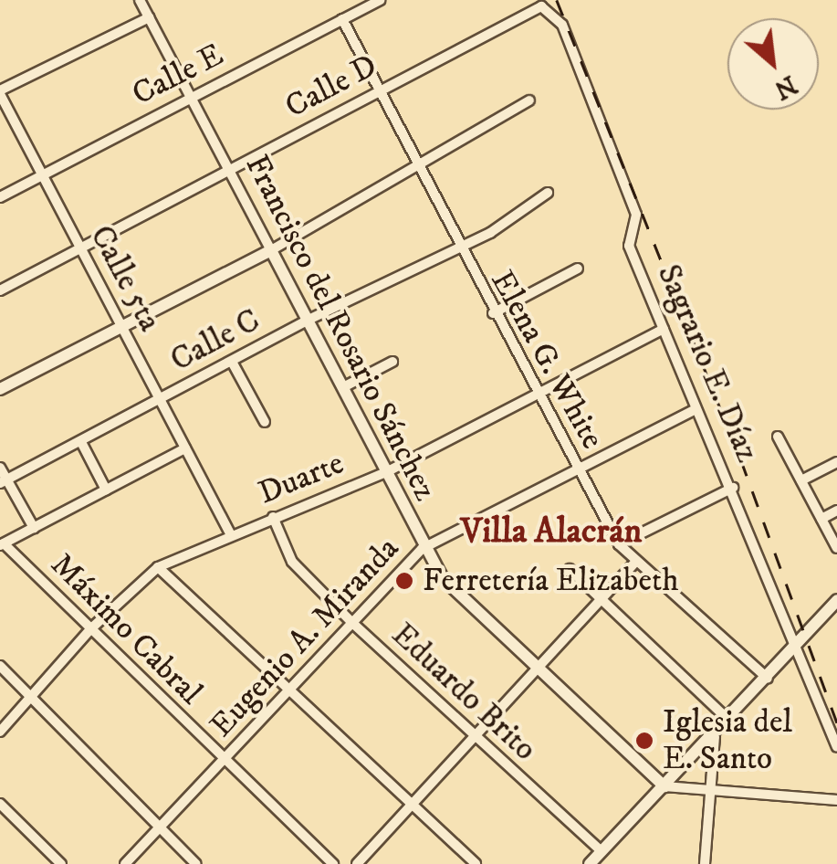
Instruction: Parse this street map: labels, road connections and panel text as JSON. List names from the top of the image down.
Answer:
{
  "streets": {
    "street": [
      "Calle E",
      "Calle D",
      "Calle 5ta",
      "Francisco del Rosario Sánchez",
      "Calle C",
      "Elena G. White",
      "Sagrario E. Díaz",
      "Duarte",
      "Máximo Cabral",
      "Eugenio A. Miranda",
      "Eduardo Brito"
    ]
  },
  "crossings": [
    ["Calle E", "Calle 5ta"],
    ["Calle E", "Francisco del Rosario Sánchez"],
    ["Calle E", "Elena G. White"],
    ["Calle D", "Calle 5ta"],
    ["Calle D", "Francisco del Rosario Sánchez"],
    ["Calle D", "Elena G. White"],
    ["Calle D", "Sagrario E. Díaz"],
    ["Calle 5ta", "Calle C"],
    ["Calle 5ta", "Duarte"],
    ["Francisco del Rosario Sánchez", "Calle C"],
    ["Francisco del Rosario Sánchez", "Duarte"],
    ["Francisco del Rosario Sánchez", "Eugenio A. Miranda"],
    ["Calle C", "Elena G. White"],
    ["Elena G. White", "Duarte"],
    ["Elena G. White", "Eugenio A. Miranda"],
    ["Sagrario E. Díaz", "Duarte"],
    ["Sagrario E. Díaz", "Eugenio A. Miranda"],
    ["Duarte", "Máximo Cabral"],
    ["Duarte", "Eduardo Brito"],
    ["Máximo Cabral", "Eugenio A. Miranda"],
    ["Eugenio A. Miranda", "Eduardo Brito"]
  ],
  "districts": ["Villa Alacrán"],
  "places": ["Ferretería Elizabeth", "Iglesia del E. Santo"],
  "north": "bottom right"
}
